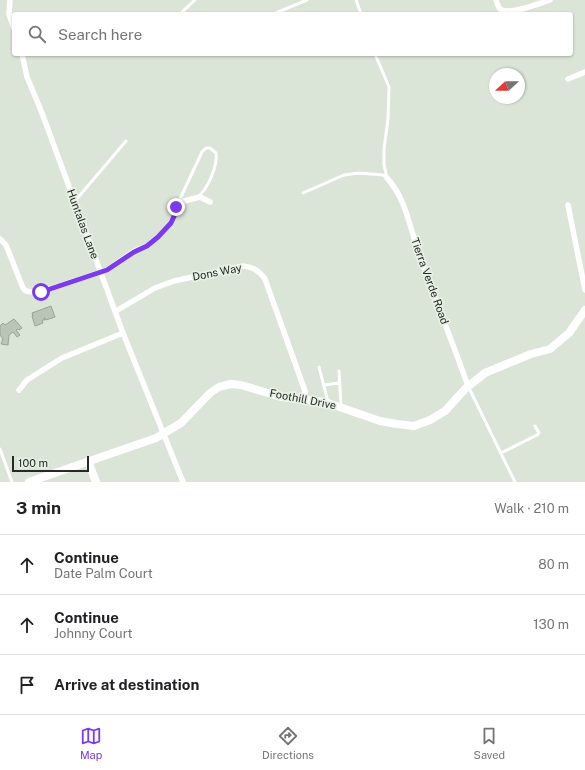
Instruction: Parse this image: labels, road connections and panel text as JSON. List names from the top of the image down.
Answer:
{
  "streets": {
    "main road": ["Foothill Drive"],
    "street": ["Huntalas Lane", "Dons Way", "Tierra Verde Road"]
  },
  "crossings": [
    ["Huntalas Lane", "Dons Way"],
    ["Huntalas Lane", "Foothill Drive"],
    ["Dons Way", "Foothill Drive"],
    ["Tierra Verde Road", "Foothill Drive"]
  ],
  "scale_bar": "100 m",
  "north": "left",
  "page": {
    "search": "Search here",
    "scale": "100 m",
    "heading": ["3 min", "Walk · 210 m"],
    "list": [
      ["Continue", "Date Palm Court", "80 m"],
      ["Continue", "Johnny Court", "130 m"],
      "Arrive at destination"
    ],
    "nav": ["Map", "Directions", "Saved"]
  }
}
